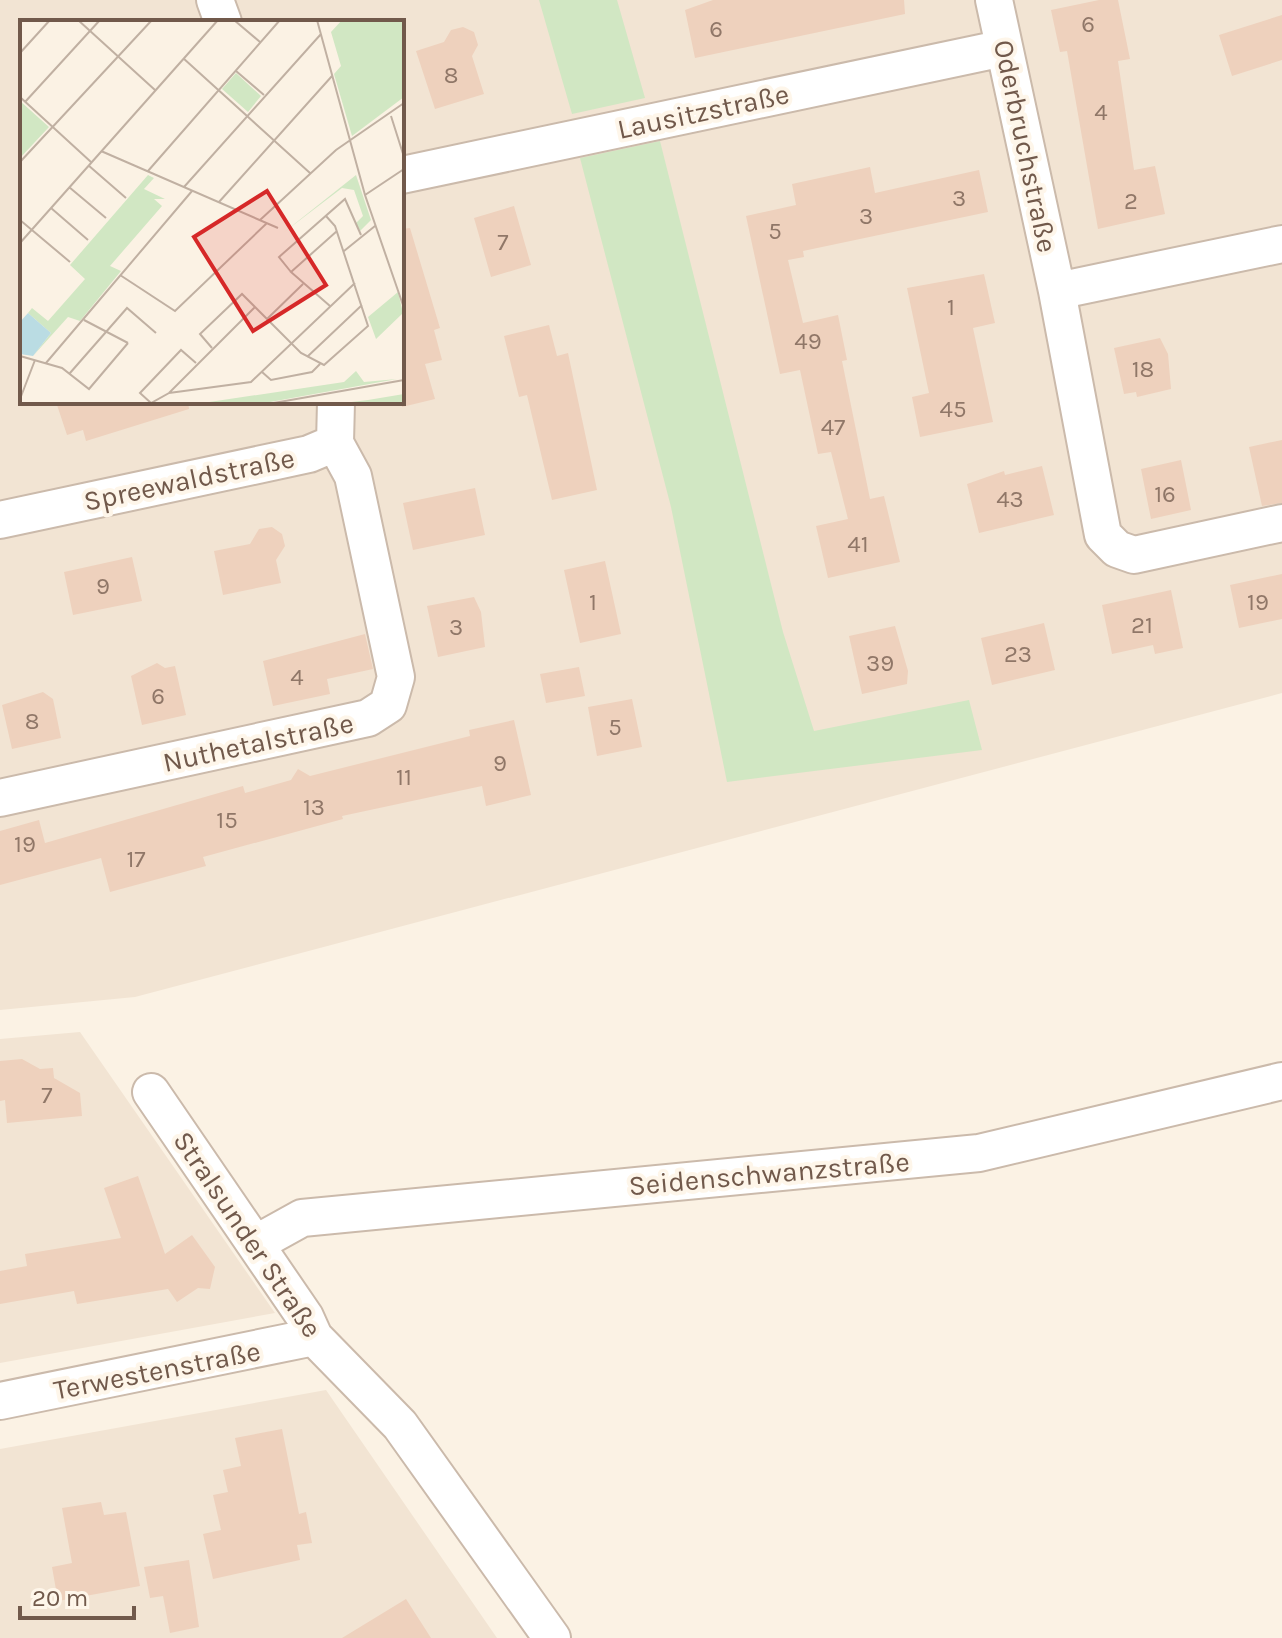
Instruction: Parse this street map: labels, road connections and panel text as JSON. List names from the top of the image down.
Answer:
{
  "streets": {
    "street": [
      "Lausitzstraße",
      "Oderbruchstraße",
      "Spreewaldstraße",
      "Nuthetalstraße",
      "Seidenschwanzstraße",
      "Stralsunder Straße",
      "Terwestenstraße"
    ]
  },
  "crossings": [
    ["Lausitzstraße", "Oderbruchstraße"],
    ["Spreewaldstraße", "Nuthetalstraße"],
    ["Seidenschwanzstraße", "Stralsunder Straße"],
    ["Stralsunder Straße", "Terwestenstraße"]
  ],
  "house_numbers": [
    "6",
    "6",
    "8",
    "4",
    "3",
    "2",
    "3",
    "5",
    "7",
    "1",
    "49",
    "18",
    "45",
    "47",
    "16",
    "43",
    "41",
    "9",
    "1",
    "19",
    "21",
    "3",
    "23",
    "39",
    "4",
    "6",
    "8",
    "5",
    "9",
    "11",
    "13",
    "15",
    "19",
    "17",
    "7"
  ],
  "scale_bar": "20 m"
}
